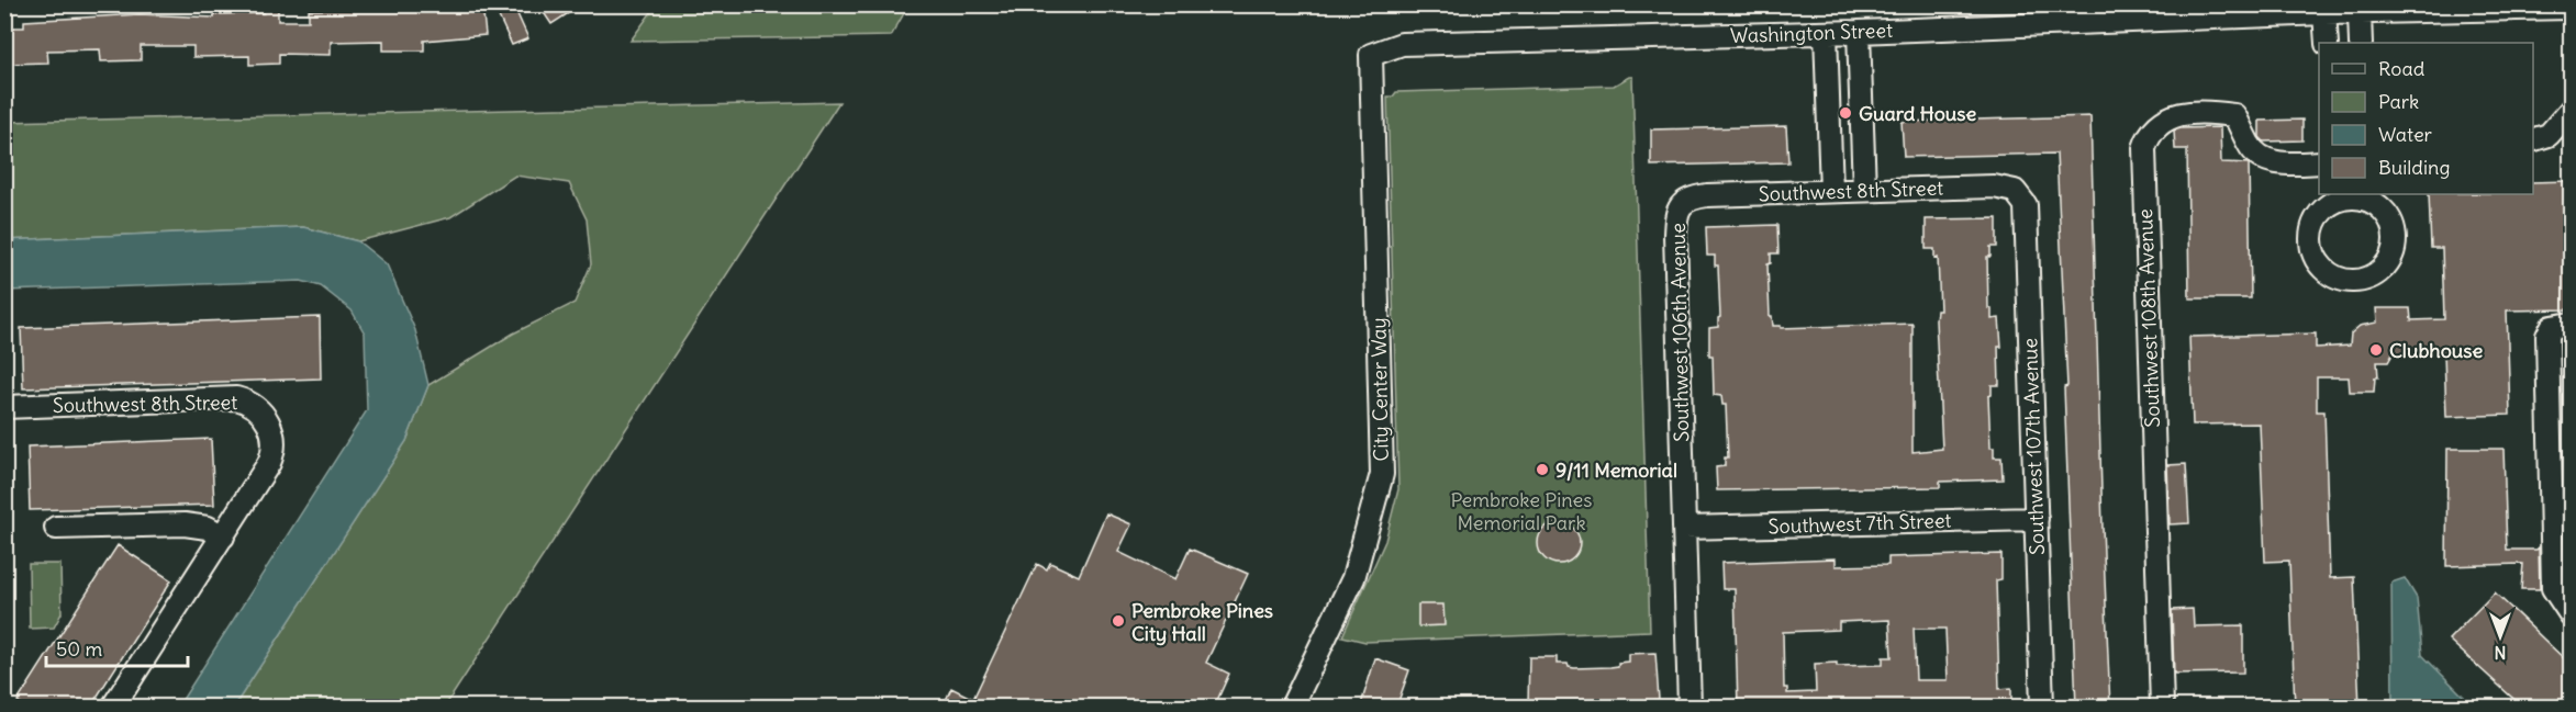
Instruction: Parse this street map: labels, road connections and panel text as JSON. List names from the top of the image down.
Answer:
{
  "streets": {
    "street": [
      "Washington Street",
      "Southwest 8th Street",
      "Southwest 108th Avenue",
      "Southwest 106th Avenue",
      "City Center Way",
      "Southwest 107th Avenue",
      "Southwest 7th Street"
    ]
  },
  "crossings": [
    ["Washington Street", "City Center Way"],
    ["Southwest 8th Street", "Southwest 106th Avenue"],
    ["Southwest 8th Street", "Southwest 107th Avenue"],
    ["Southwest 106th Avenue", "Southwest 7th Street"],
    ["Southwest 107th Avenue", "Southwest 7th Street"]
  ],
  "parks": ["Pembroke Pines Memorial Park"],
  "places": [
    "Guard House",
    "Clubhouse",
    "9/11 Memorial",
    "Pembroke Pines City Hall"
  ],
  "legend": [
    "Road",
    "Park",
    "Water",
    "Building"
  ],
  "scale_bar": "50 m",
  "north": "bottom"
}
